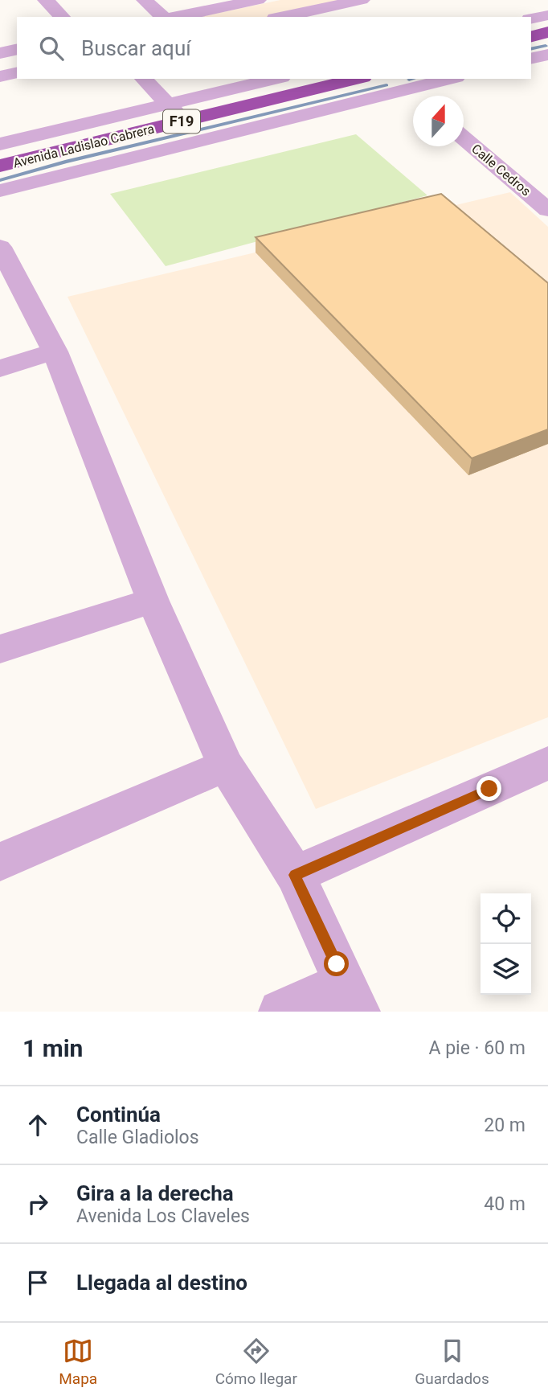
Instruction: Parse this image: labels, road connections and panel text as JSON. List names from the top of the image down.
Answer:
{
  "streets": {
    "highway": ["F19", "Avenida Ladislao Cabrera"],
    "street": ["Calle Cedros"]
  },
  "north": "top",
  "page": {
    "search": "Buscar aquí",
    "heading": ["1 min", "A pie · 60 m"],
    "list": [
      ["Continúa", "Calle Gladiolos", "20 m"],
      ["Gira a la derecha", "Avenida Los Claveles", "40 m"],
      "Llegada al destino"
    ],
    "nav": ["Mapa", "Cómo llegar", "Guardados"]
  }
}
